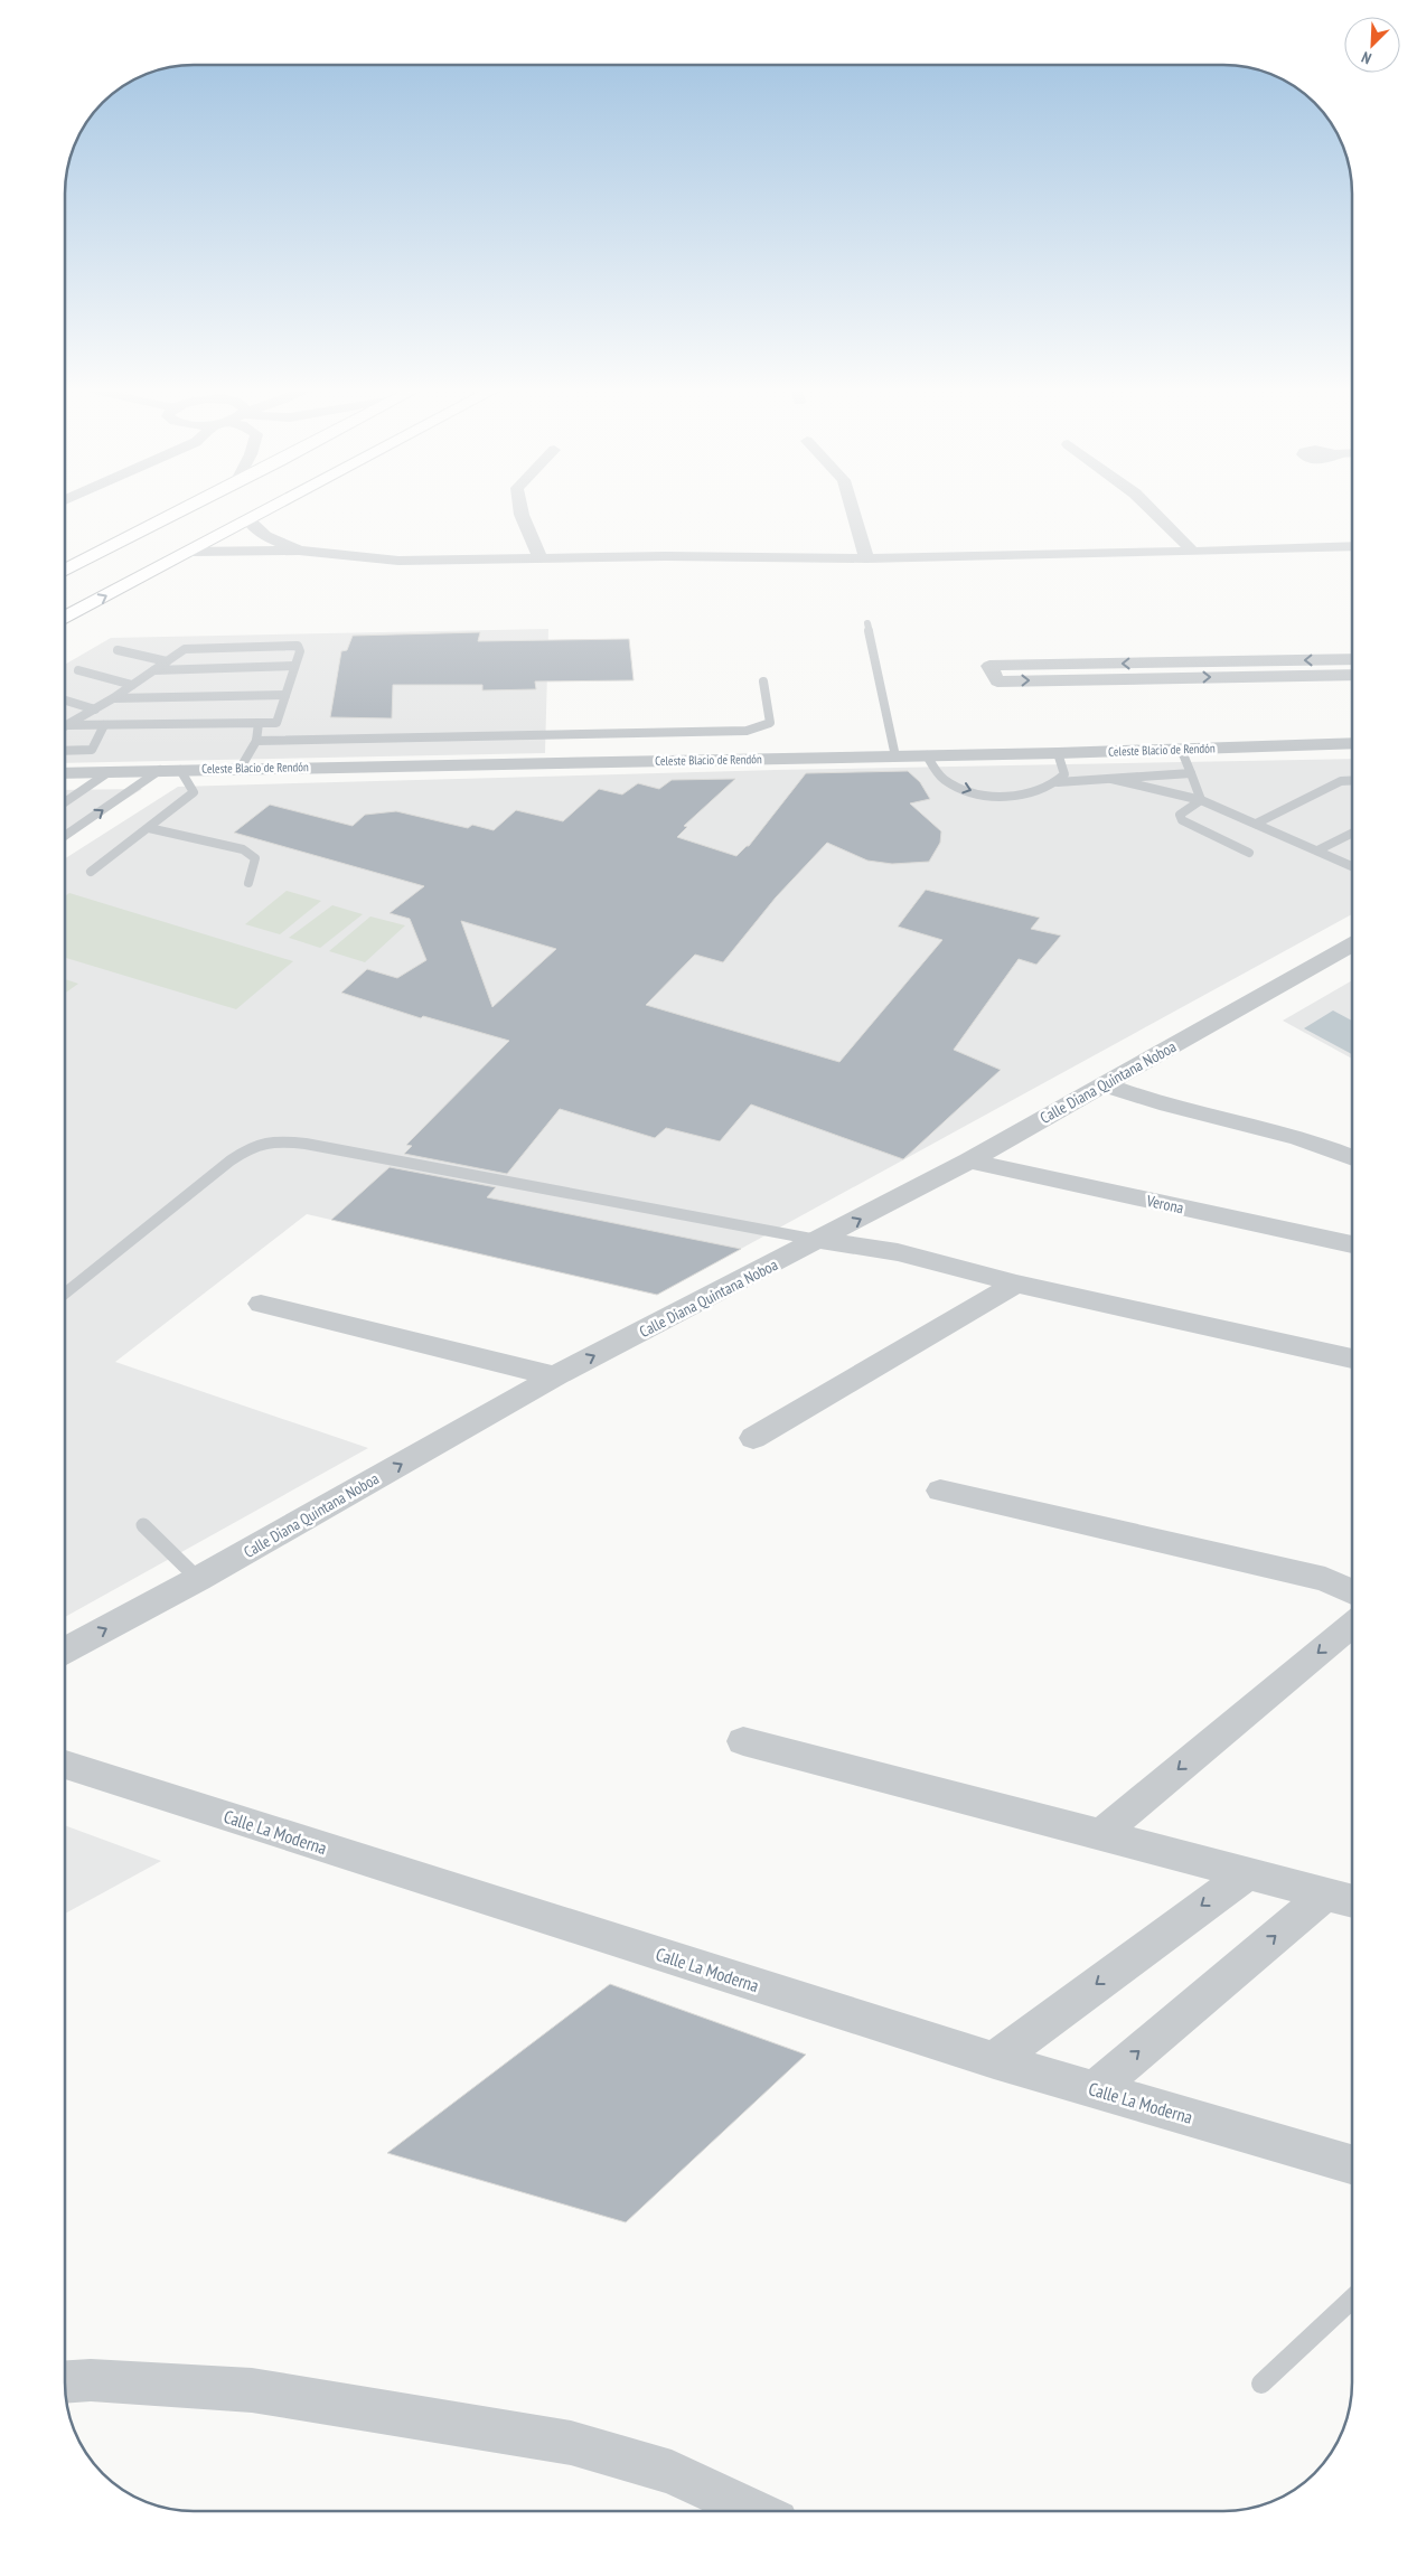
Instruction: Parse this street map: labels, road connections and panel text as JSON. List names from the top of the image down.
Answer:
{
  "streets": {
    "street": [
      "Celeste Blacio de Rendón",
      "Calle Diana Quintana Noboa",
      "Verona",
      "Calle La Moderna"
    ]
  },
  "crossings": [
    ["Calle Diana Quintana Noboa", "Verona"]
  ],
  "one_way": ["Calle Diana Quintana Noboa"],
  "north": "bottom left"
}
